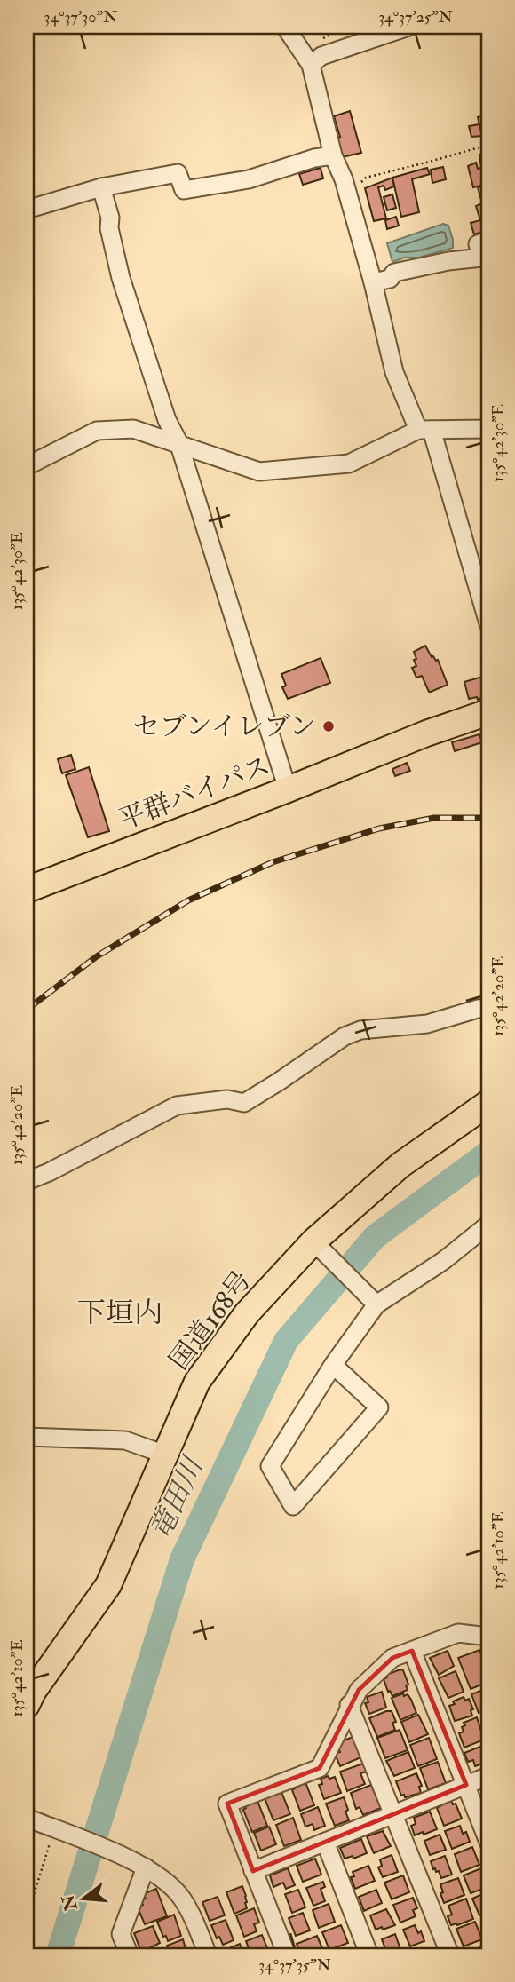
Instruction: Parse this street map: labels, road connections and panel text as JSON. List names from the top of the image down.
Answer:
{
  "streets": {
    "highway": ["平群バイパス", "国道168号"]
  },
  "districts": ["下垣内"],
  "water": ["竜田川"],
  "places": ["セブンイレブン"],
  "north": "left",
  "coordinates": [
    "34°37'30\"N",
    "34°37'25\"N",
    "135°42'30\"E",
    "135°42'20\"E",
    "135°42'10\"E",
    "34°37'35\"N"
  ]
}
